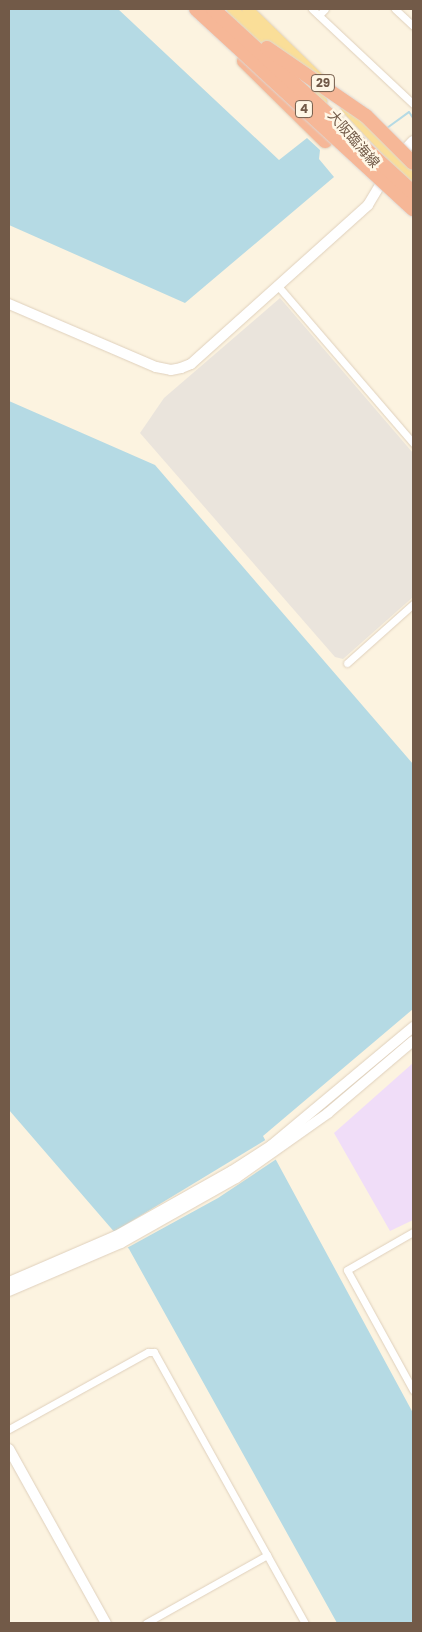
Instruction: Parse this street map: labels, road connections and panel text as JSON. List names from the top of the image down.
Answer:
{
  "streets": {
    "highway": ["4"],
    "main road": ["29", "大阪臨海線"]
  },
  "crossings": [
    ["4", "大阪臨海線"]
  ]
}
